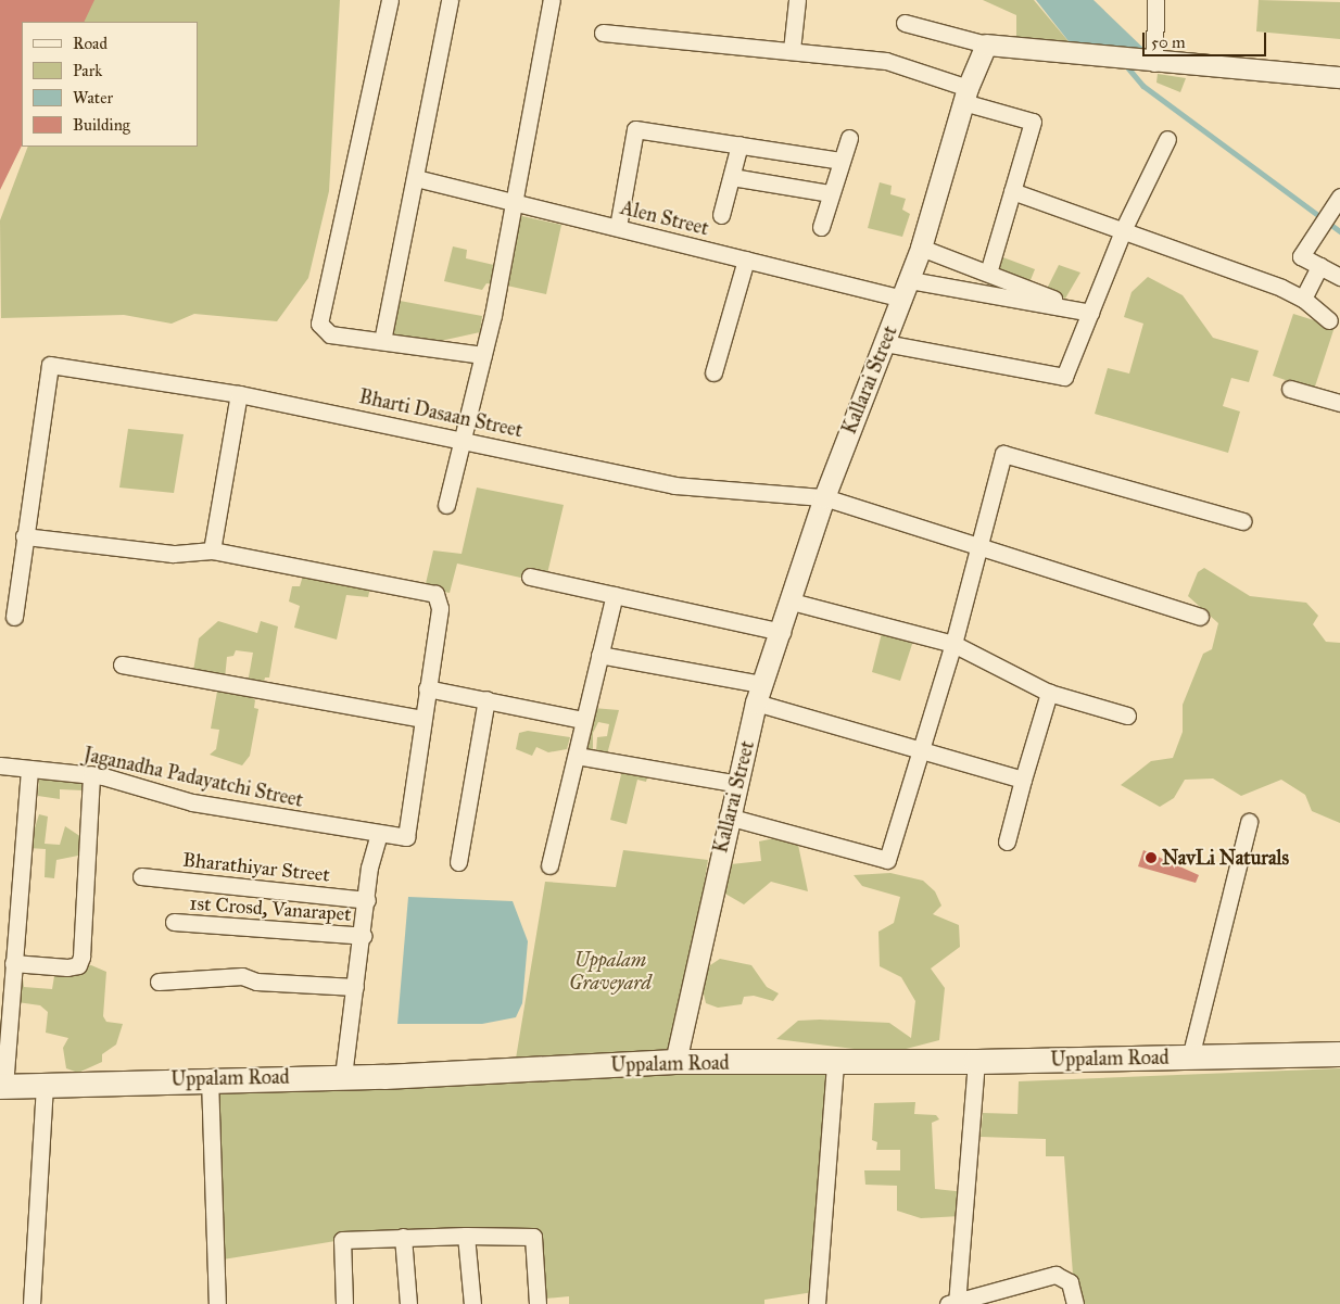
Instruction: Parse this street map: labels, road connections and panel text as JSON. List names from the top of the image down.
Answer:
{
  "streets": {
    "main road": ["Uppalam Road"],
    "street": [
      "Alen Street",
      "Kallarai Street",
      "Bharti Dasaan Street",
      "Jaganadha Padayatchi Street",
      "Bharathiyar Street",
      "1st Crosd, Vanarapet"
    ]
  },
  "crossings": [
    ["Alen Street", "Kallarai Street"],
    ["Kallarai Street", "Bharti Dasaan Street"],
    ["Kallarai Street", "Uppalam Road"]
  ],
  "parks": ["Uppalam Graveyard"],
  "places": ["NavLi Naturals"],
  "legend": [
    "Road",
    "Park",
    "Water",
    "Building"
  ],
  "scale_bar": "50 m"
}
